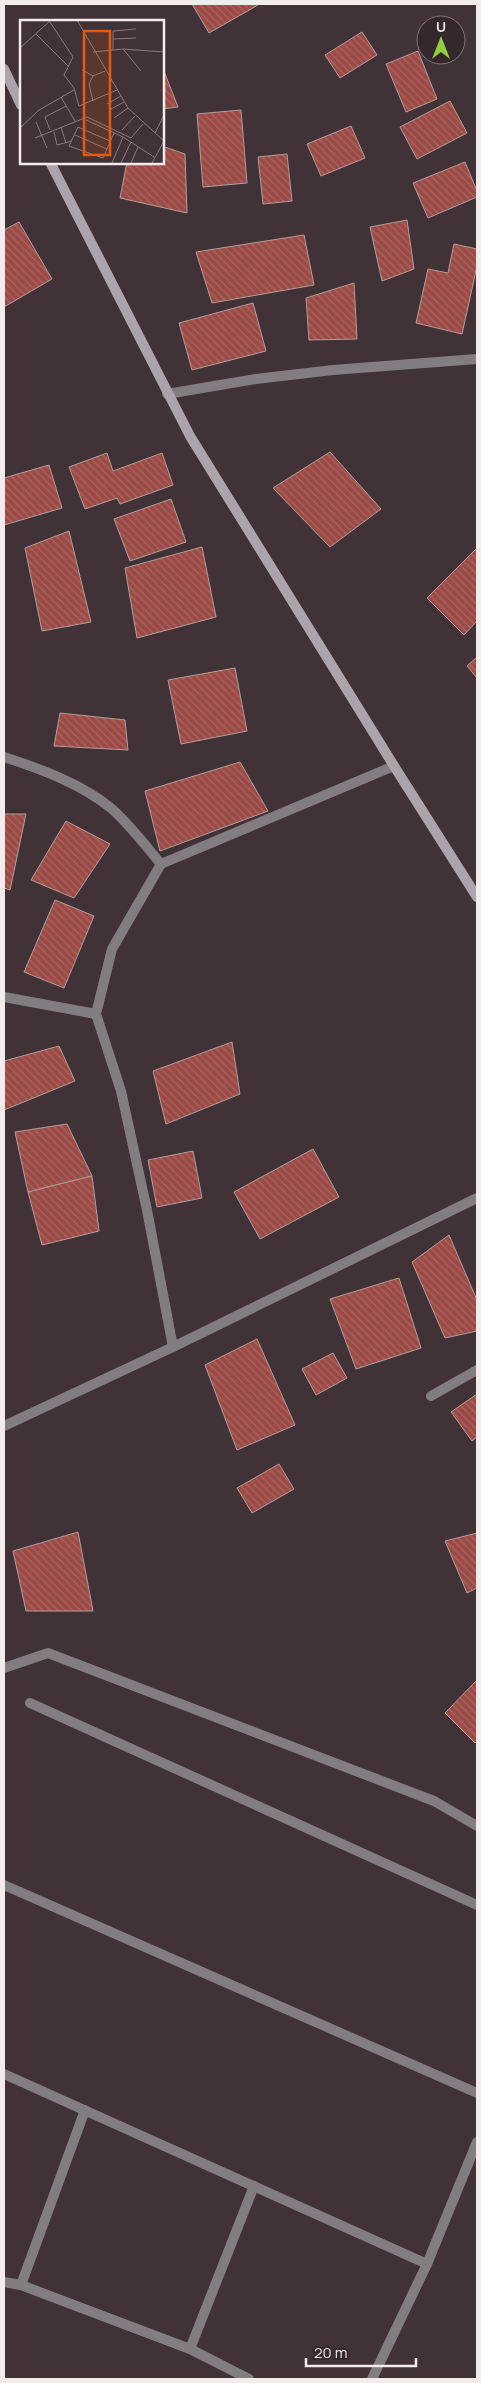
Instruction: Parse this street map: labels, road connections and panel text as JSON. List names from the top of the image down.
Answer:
{
  "scale_bar": "20 m",
  "north": "top"
}
